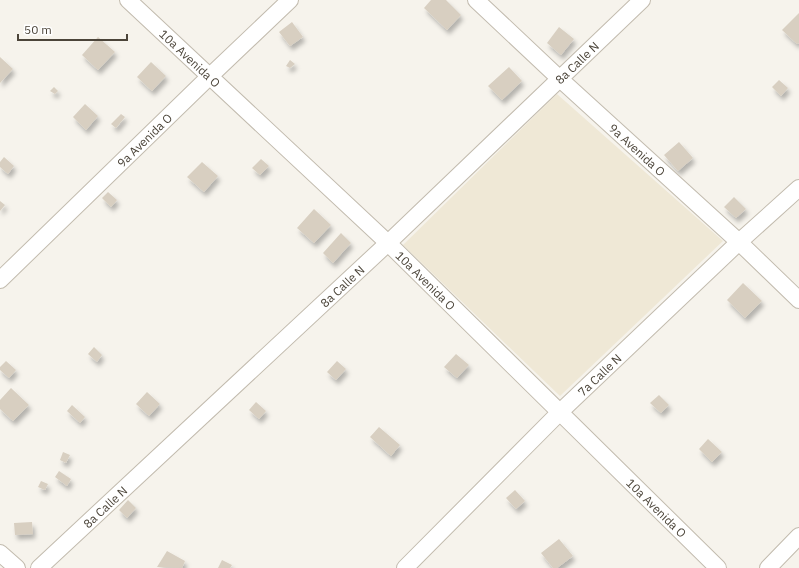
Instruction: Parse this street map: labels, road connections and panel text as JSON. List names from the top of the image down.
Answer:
{
  "streets": {
    "street": [
      "10a Avenida O",
      "8a Calle N",
      "9a Avenida O",
      "7a Calle N"
    ]
  },
  "crossings": [
    ["10a Avenida O", "8a Calle N"],
    ["10a Avenida O", "9a Avenida O"],
    ["10a Avenida O", "7a Calle N"],
    ["8a Calle N", "9a Avenida O"],
    ["9a Avenida O", "7a Calle N"]
  ],
  "scale_bar": "50 m"
}
